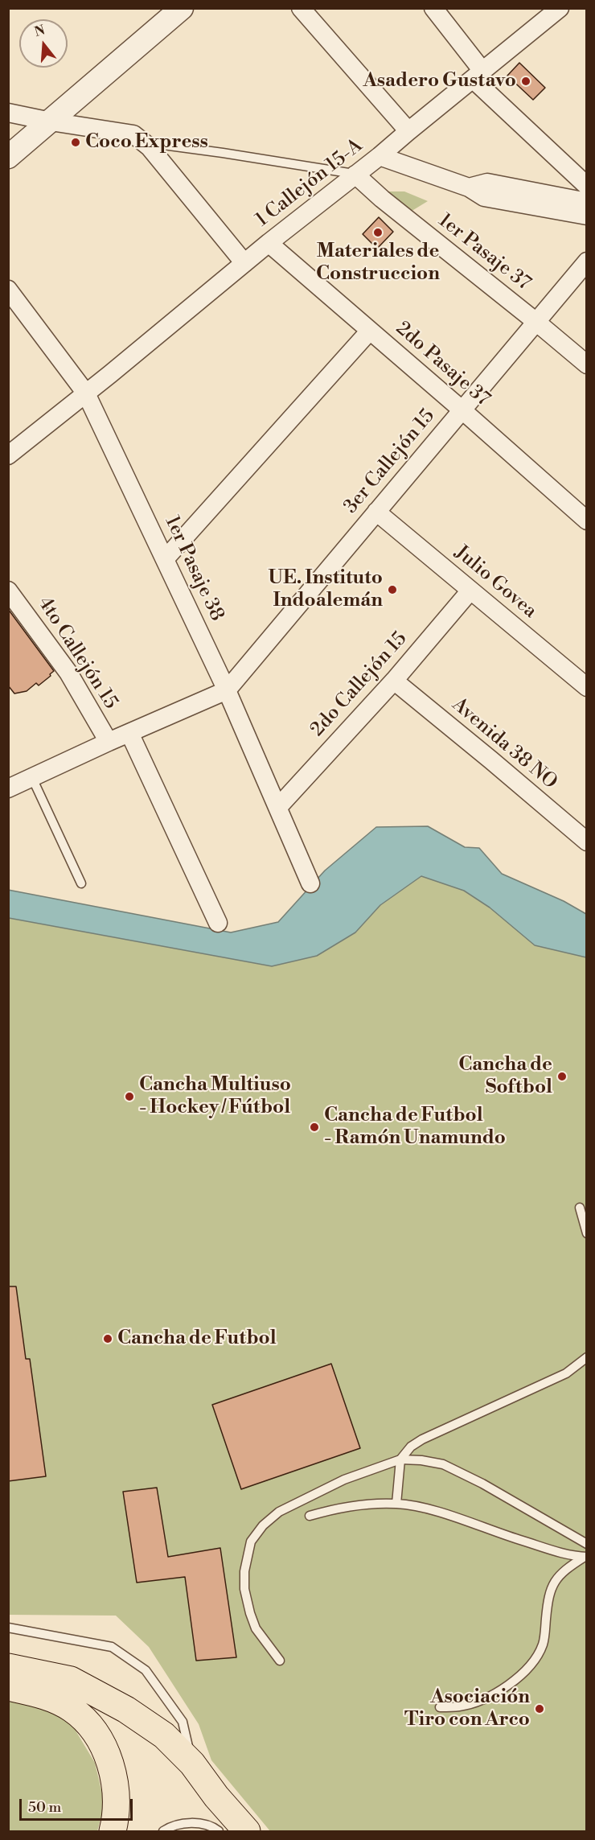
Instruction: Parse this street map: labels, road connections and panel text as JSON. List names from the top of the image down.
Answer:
{
  "streets": {
    "street": [
      "1 Callejón 15-A",
      "1er Pasaje 37",
      "2do Pasaje 37",
      "3er Callejón 15",
      "1er Pasaje 38",
      "Julio Govea",
      "4to Callejón 15",
      "2do Callejón 15",
      "Avenida 38 NO"
    ]
  },
  "crossings": [
    ["1 Callejón 15-A", "1er Pasaje 37"],
    ["1 Callejón 15-A", "2do Pasaje 37"],
    ["1 Callejón 15-A", "1er Pasaje 38"],
    ["1er Pasaje 37", "3er Callejón 15"],
    ["2do Pasaje 37", "3er Callejón 15"],
    ["3er Callejón 15", "1er Pasaje 38"],
    ["3er Callejón 15", "Julio Govea"],
    ["1er Pasaje 38", "2do Callejón 15"],
    ["Julio Govea", "2do Callejón 15"],
    ["2do Callejón 15", "Avenida 38 NO"]
  ],
  "places": [
    "Asadero Gustavo",
    "Coco Express",
    "Materiales de Construccion",
    "UE. Instituto Indoalemán",
    "Cancha de Softbol",
    "Cancha Multiuso - Hockey / Fútbol",
    "Cancha de Futbol - Ramón Unamundo",
    "Cancha de Futbol",
    "Asociación Tiro con Arco"
  ],
  "scale_bar": "50 m",
  "north": "top"
}
